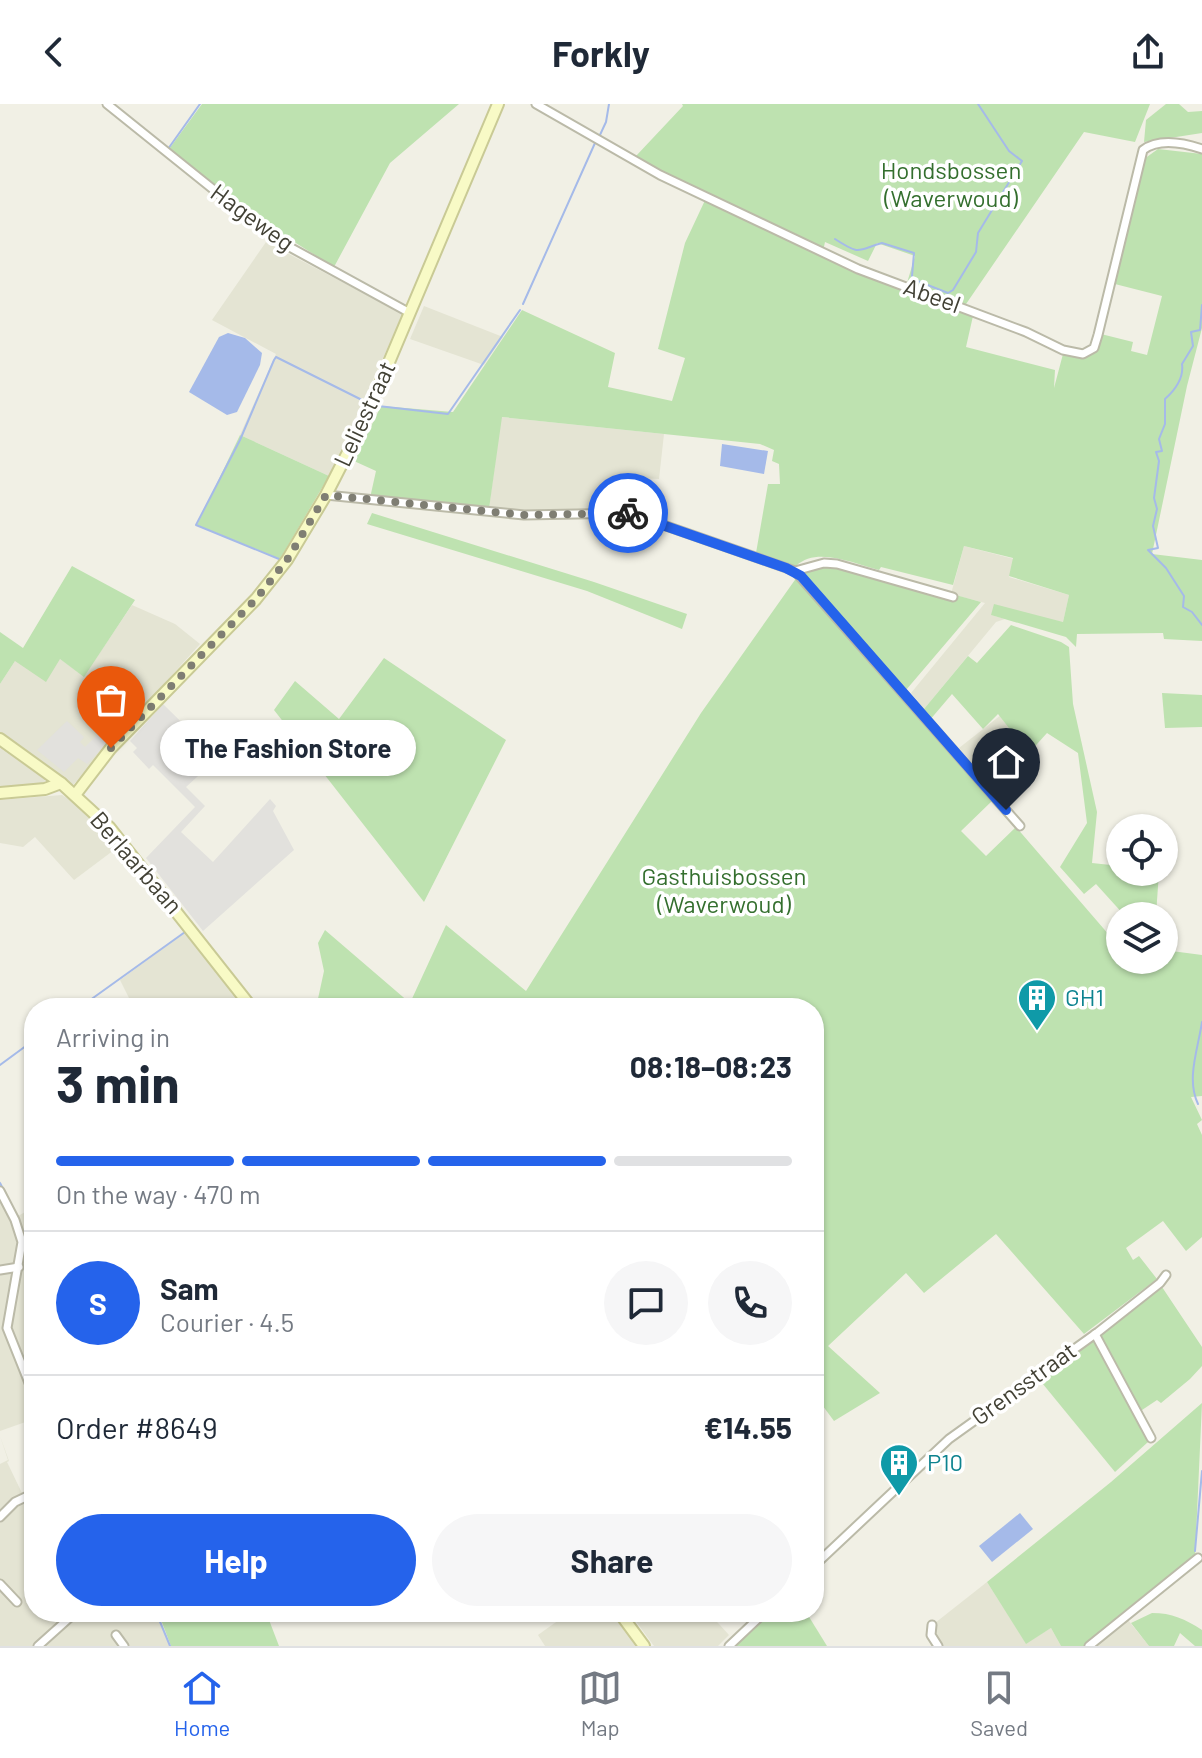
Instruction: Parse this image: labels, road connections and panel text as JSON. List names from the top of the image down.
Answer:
{
  "streets": {
    "street": [
      "Hageweg",
      "Abeel",
      "Leliestraat",
      "Berlaarbaan",
      "Grensstraat"
    ]
  },
  "crossings": [
    ["Hageweg", "Leliestraat"],
    ["Leliestraat", "Berlaarbaan"]
  ],
  "parks": ["Hondsbossen (Waverwoud)", "Gasthuisbossen (Waverwoud)"],
  "places": {
    "other": ["The Fashion Store"],
    "building": ["GH1", "P10"]
  },
  "page": {
    "header": "Forkly",
    "bubble": "The Fashion Store",
    "heading": ["3 min", "Arriving in", "08:18–08:23"],
    "panel": [
      "Sam",
      "Courier · 4.5",
      "Order #8649",
      "€14.55"
    ],
    "bar": "On the way · 470 m",
    "round": "S",
    "buttons": ["Help", "Share"],
    "tabs": ["Home", "Map", "Saved"]
  }
}
